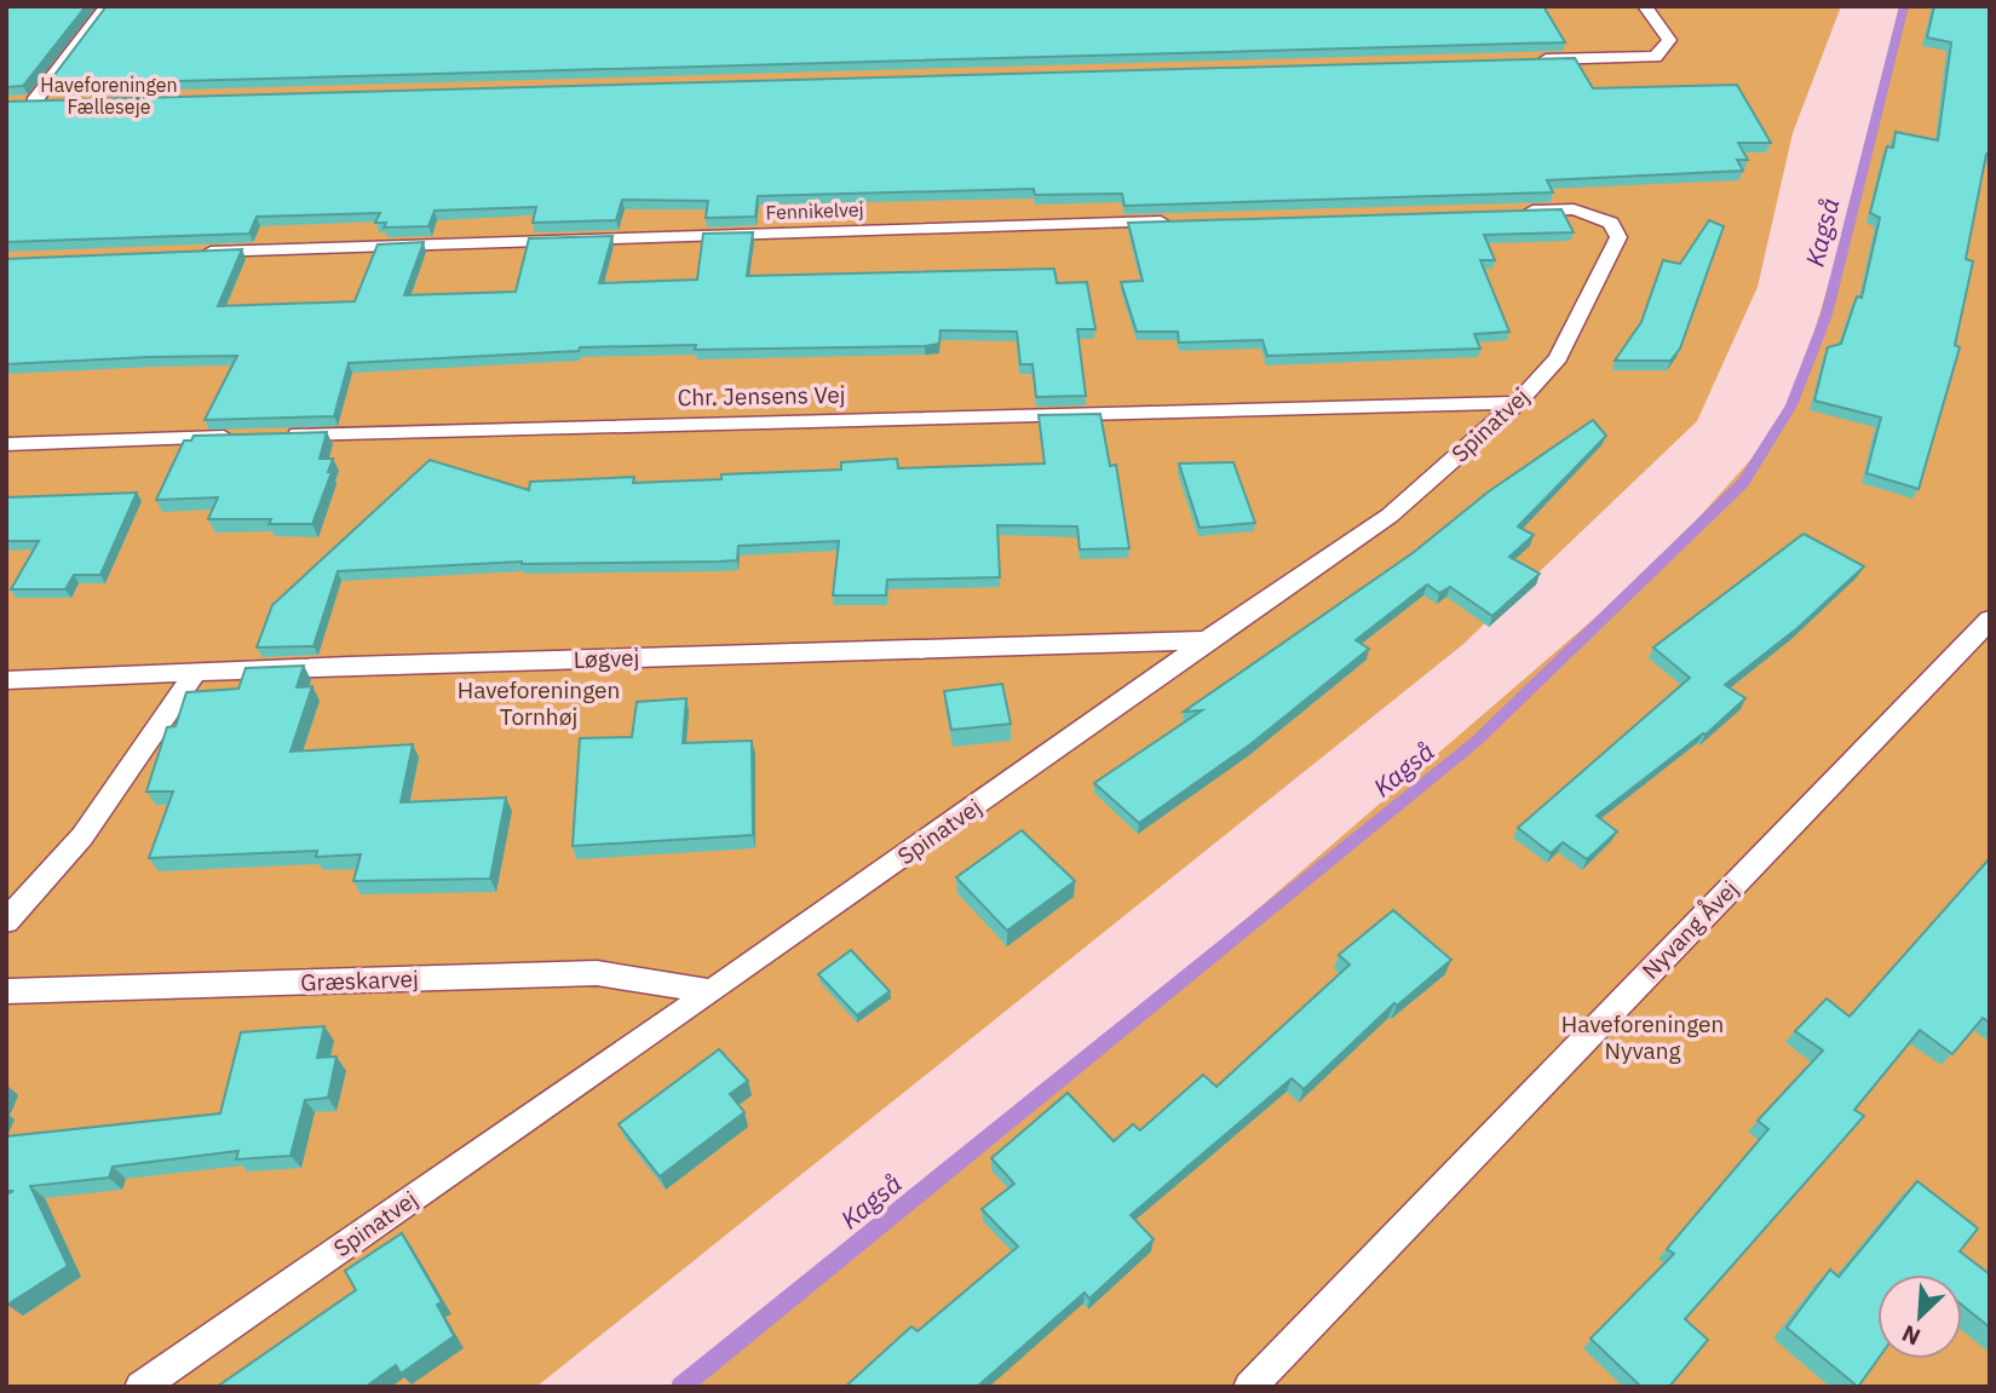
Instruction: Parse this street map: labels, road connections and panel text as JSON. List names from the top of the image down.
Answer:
{
  "streets": {
    "lane": [
      "Fennikelvej",
      "Chr. Jensens Vej",
      "Spinatvej",
      "Løgvej",
      "Nyvang Åvej",
      "Græskarvej"
    ]
  },
  "crossings": [
    ["Chr. Jensens Vej", "Spinatvej"],
    ["Spinatvej", "Løgvej"],
    ["Spinatvej", "Græskarvej"]
  ],
  "water": ["Kagså"],
  "parks": ["Haveforeningen Fælleseje", "Haveforeningen Tornhøj", "Haveforeningen Nyvang"],
  "north": "bottom left"
}
